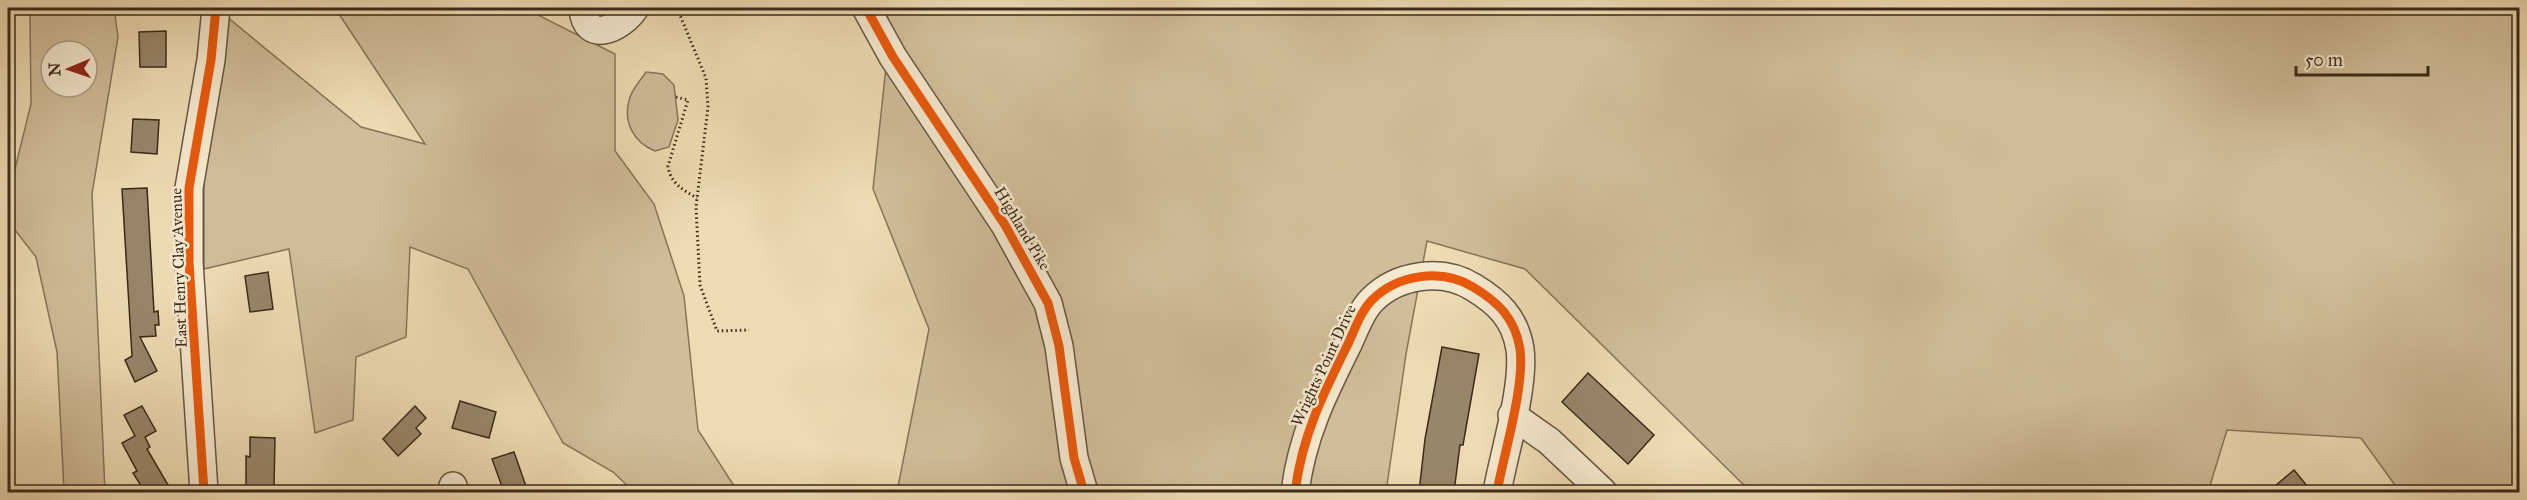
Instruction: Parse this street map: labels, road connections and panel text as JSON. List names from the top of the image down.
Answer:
{
  "streets": {
    "street": ["Highland Pike", "East Henry Clay Avenue", "Wrights Point Drive"]
  },
  "scale_bar": "50 m",
  "north": "left"
}
